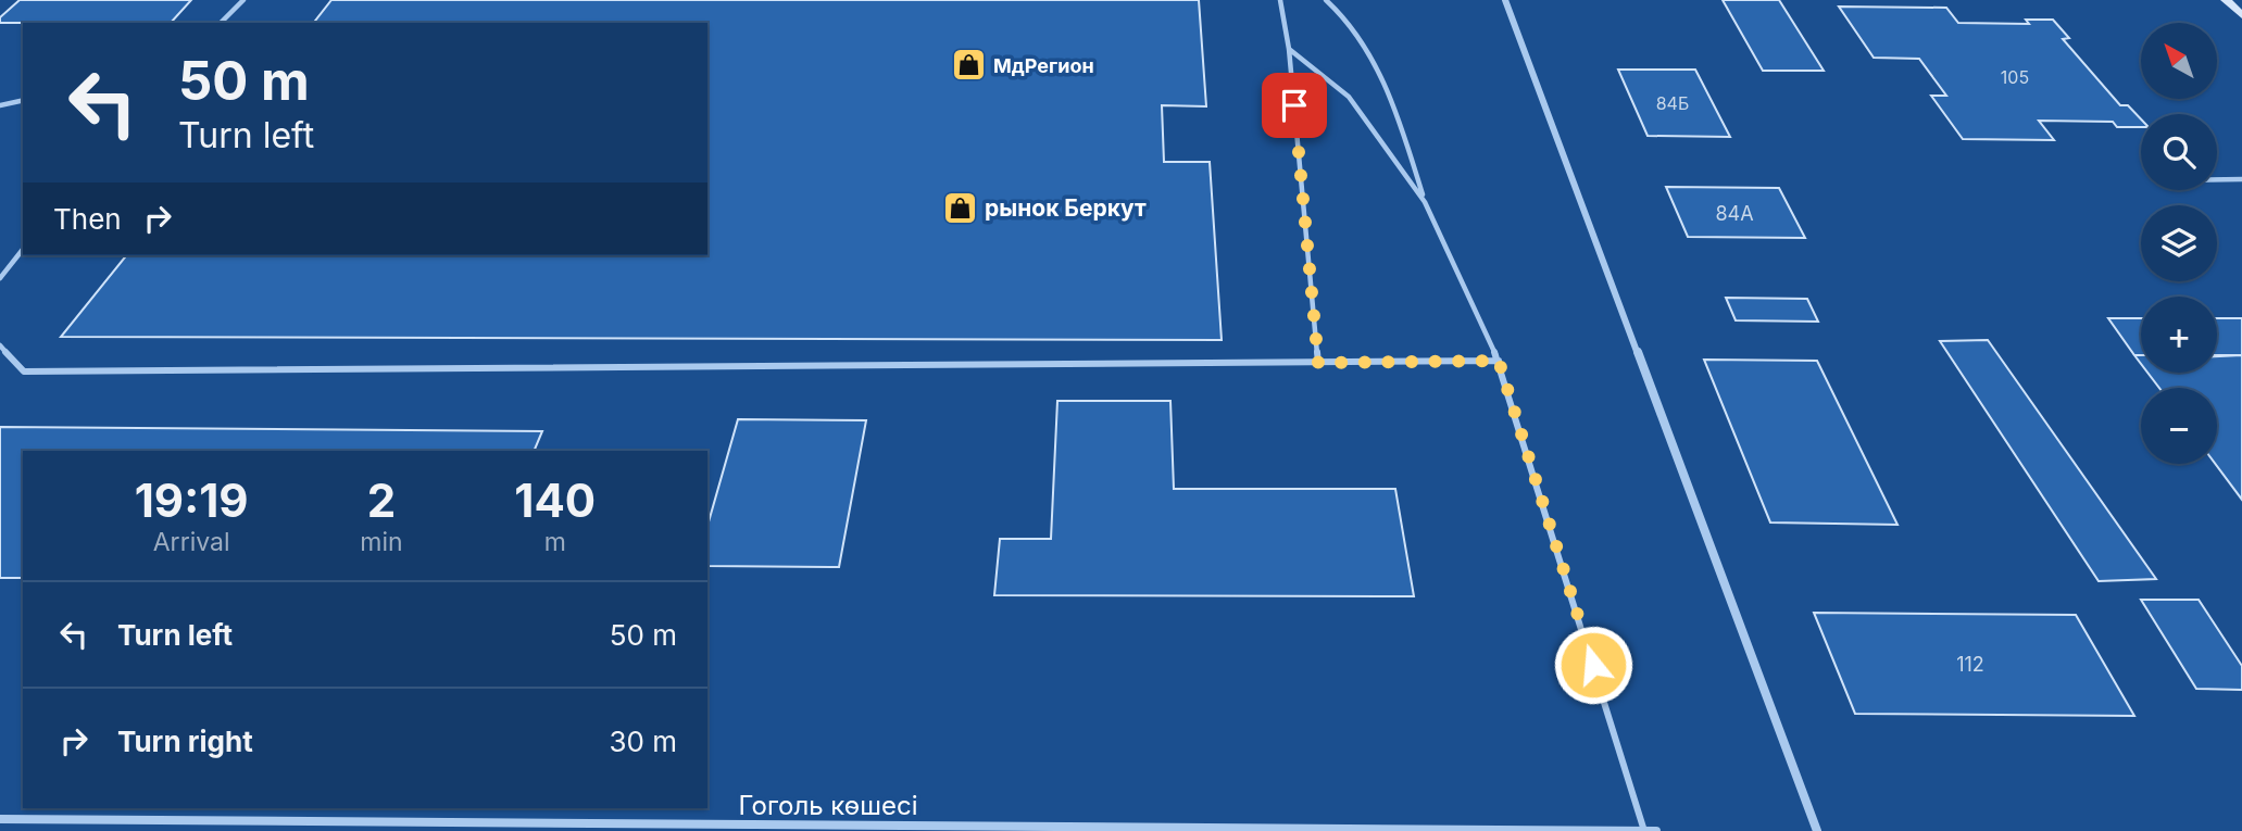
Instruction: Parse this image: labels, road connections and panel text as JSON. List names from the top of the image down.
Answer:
{
  "streets": {
    "street": ["Гоголь көшесі"]
  },
  "places": {
    "shop": ["МдРегион", "рынок Беркут"]
  },
  "house_numbers": [
    "105",
    "84Б",
    "84А",
    "112"
  ],
  "north": "top left",
  "page": {
    "map_buttons": ["+", "−"],
    "turn": ["50 m", "Turn left"],
    "then": "Then",
    "eta": [
      "19:19",
      "Arrival",
      "2",
      "min",
      "140",
      "m"
    ],
    "list": [
      {
        "name": "Turn left",
        "value": "50 m"
      },
      {
        "name": "Turn right",
        "value": "30 m"
      }
    ]
  }
}
